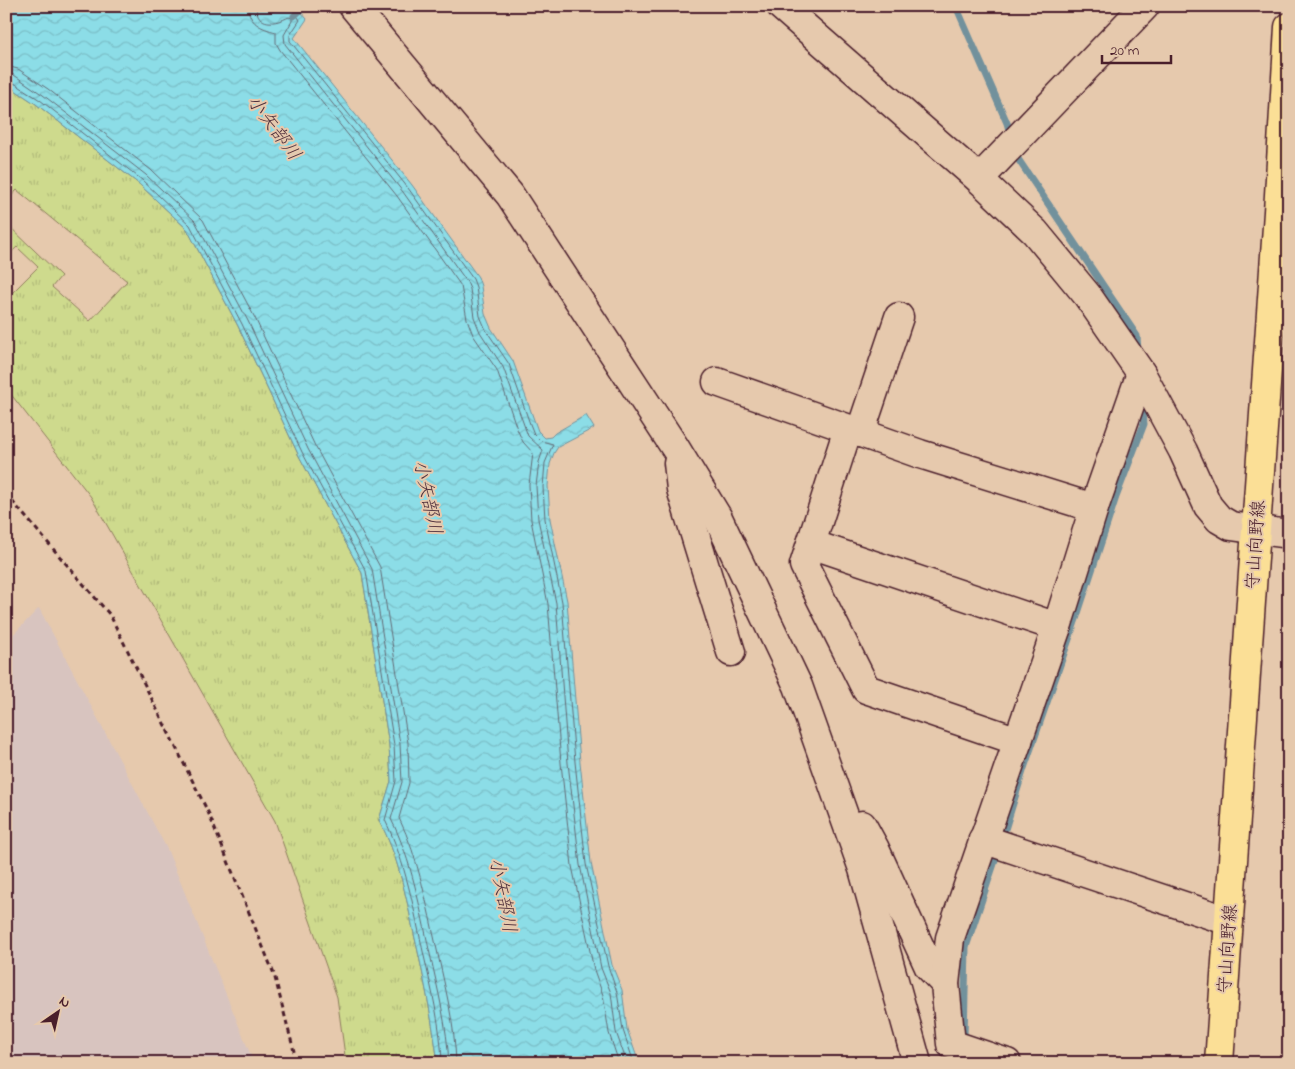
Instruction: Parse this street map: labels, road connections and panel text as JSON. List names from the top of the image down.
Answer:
{
  "streets": {
    "main road": ["守山向野線"]
  },
  "water": ["小矢部川"],
  "scale_bar": "20 m",
  "north": "top right"
}
